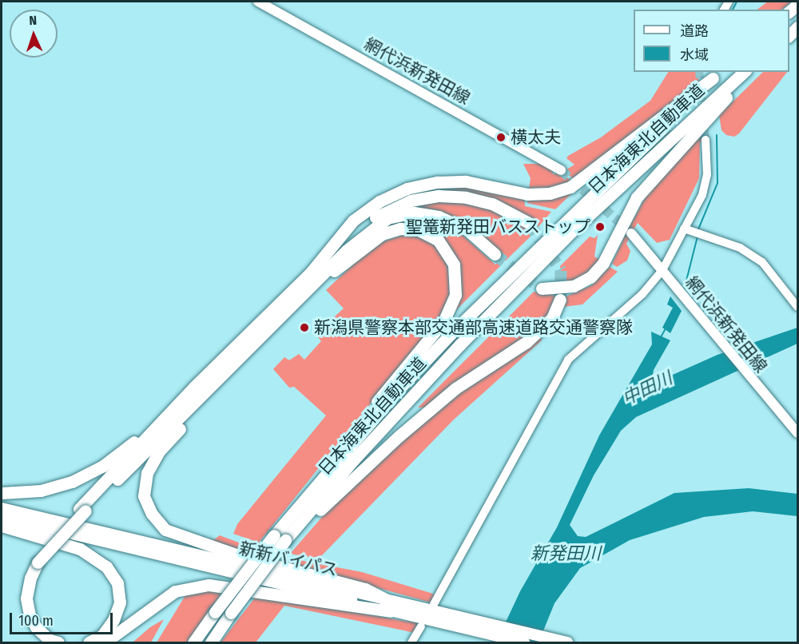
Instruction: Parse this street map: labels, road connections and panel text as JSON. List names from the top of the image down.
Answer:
{
  "streets": {
    "highway": ["日本海東北自動車道", "新新バイパス"],
    "main road": ["網代浜新発田線"]
  },
  "water": ["中田川", "新発田川"],
  "places": ["横太夫", "聖篭新発田バスストップ", "新潟県警察本部交通部高速道路交通警察隊"],
  "legend": ["道路", "水域"],
  "scale_bar": "100 m",
  "north": "top"
}
